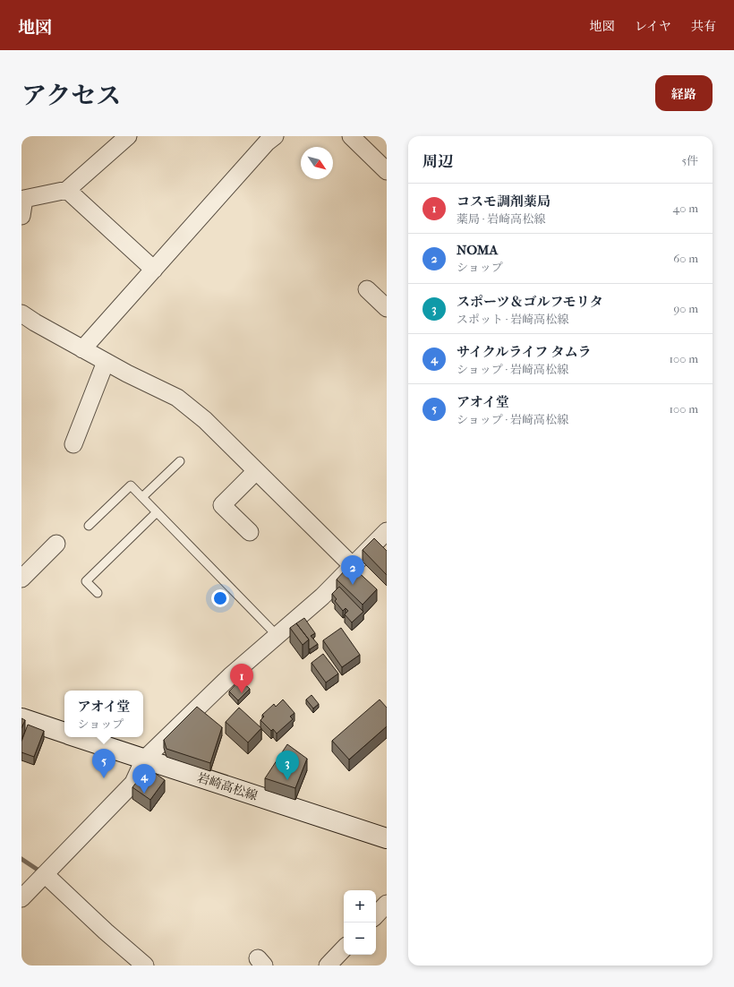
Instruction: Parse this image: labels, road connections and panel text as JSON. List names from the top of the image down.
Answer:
{
  "streets": {
    "main road": ["岩崎高松線"]
  },
  "north": "bottom right",
  "page": {
    "header": "地図",
    "nav": ["地図", "レイヤ", "共有"],
    "title": "アクセス",
    "buttons": "経路",
    "heading": ["周辺", "5件"],
    "list": [
      {
        "mark": "1",
        "name": "コスモ調剤薬局",
        "note": "薬局 · 岩崎高松線",
        "value": "40 m"
      },
      {
        "mark": "2",
        "name": "NOMA",
        "note": "ショップ",
        "value": "60 m"
      },
      {
        "mark": "3",
        "name": "スポーツ＆ゴルフモリタ",
        "note": "スポット · 岩崎高松線",
        "value": "90 m"
      },
      {
        "mark": "4",
        "name": "サイクルライフ タムラ",
        "note": "ショップ · 岩崎高松線",
        "value": "100 m"
      },
      {
        "mark": "5",
        "name": "アオイ堂",
        "note": "ショップ · 岩崎高松線",
        "value": "100 m"
      }
    ],
    "pins": [
      "2",
      "1",
      "5",
      "3",
      "4"
    ],
    "popup": ["アオイ堂", "ショップ"],
    "map_buttons": ["+", "−"]
  }
}
